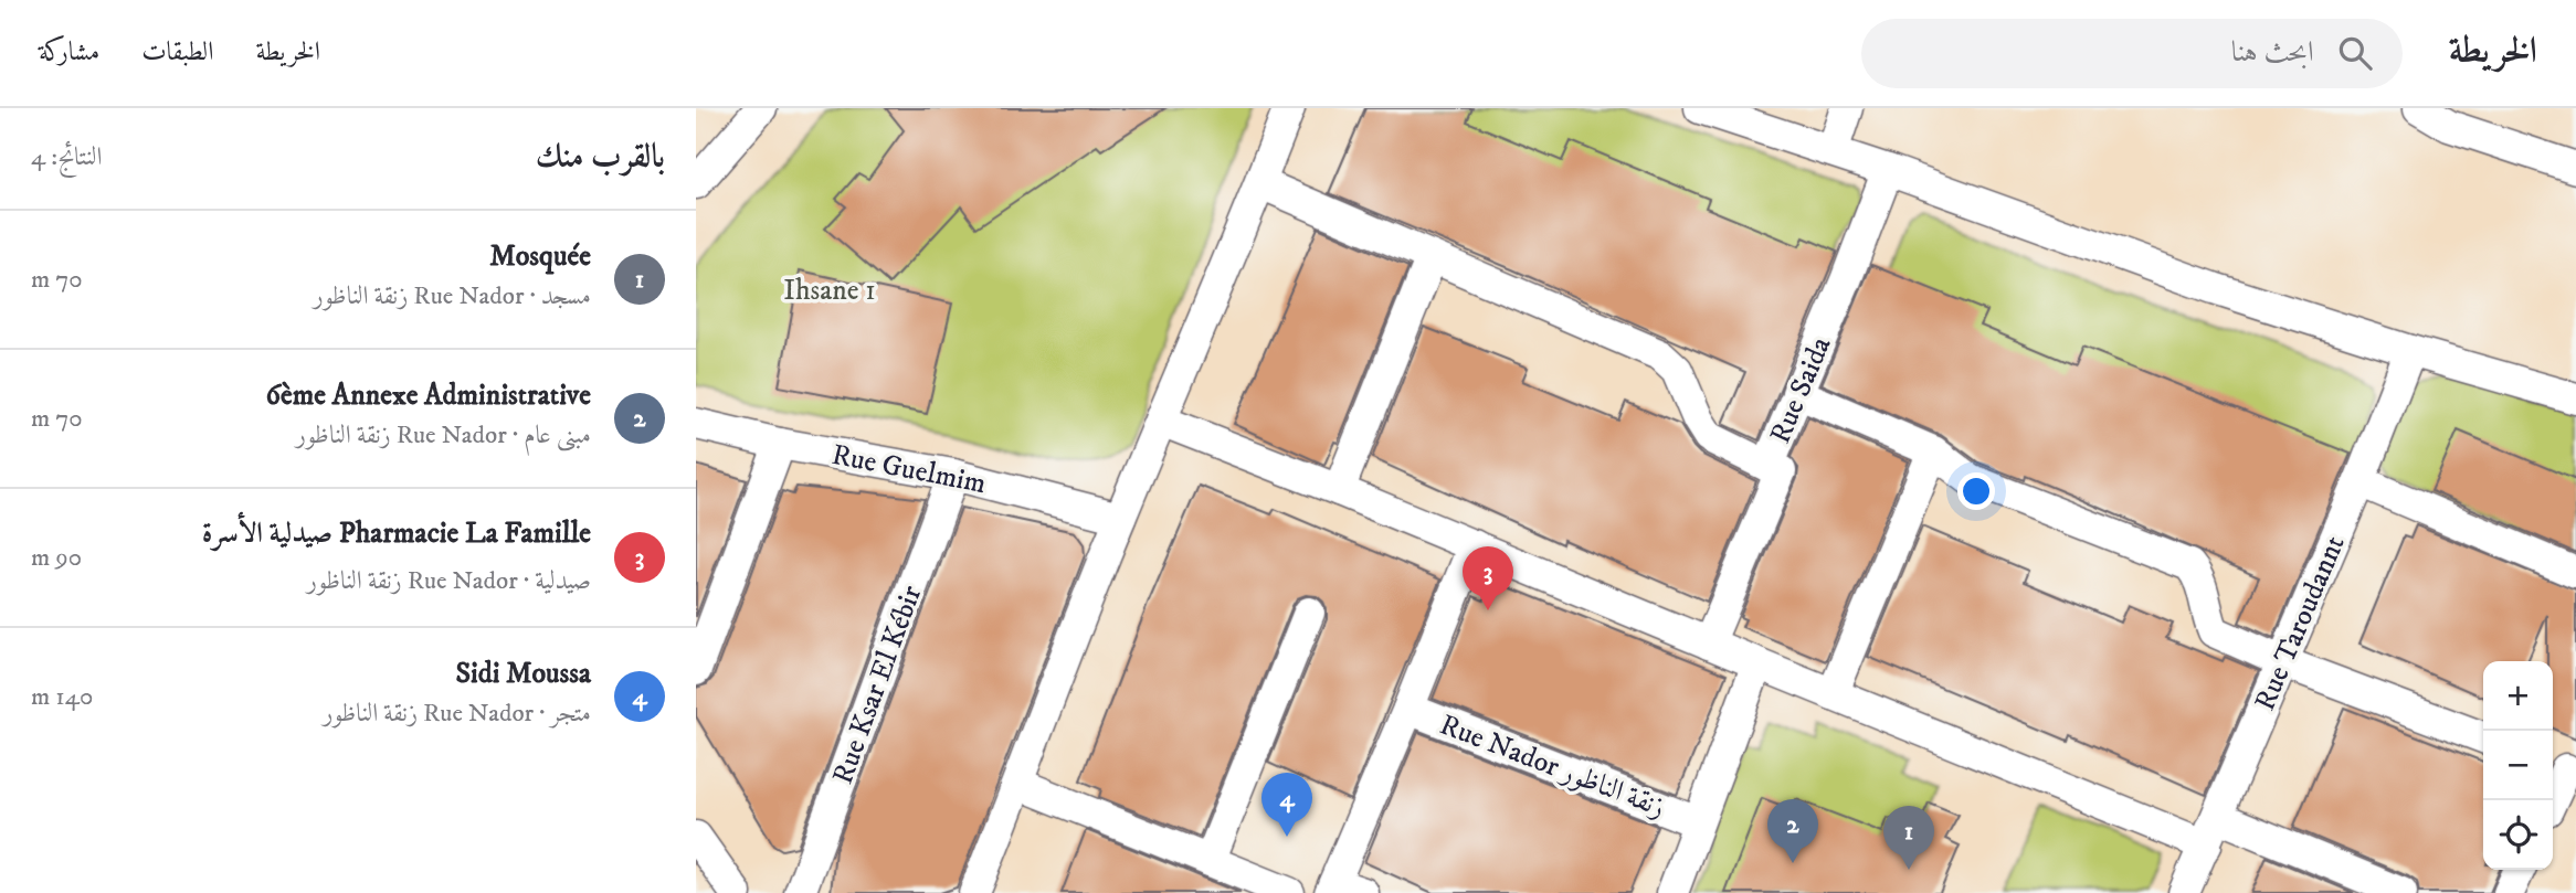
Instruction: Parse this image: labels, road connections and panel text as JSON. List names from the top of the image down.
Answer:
{
  "streets": {
    "street": [
      "Rue Saida",
      "Rue Guelmim",
      "Rue Taroudannt",
      "Rue Ksar El Kébir",
      "Rue Nador زنقة الناظور"
    ]
  },
  "crossings": [
    ["Rue Guelmim", "Rue Ksar El Kébir"]
  ],
  "parks": ["Ihsane 1"],
  "page": {
    "header": "الخريطة",
    "search": "ابحث هنا",
    "nav": ["الخريطة", "الطبقات", "مشاركة"],
    "heading": ["بالقرب منك", "النتائج: 4"],
    "list": [
      {
        "mark": "1",
        "name": "Mosquée",
        "note": "مسجد · Rue Nador زنقة الناظور",
        "value": "70 m"
      },
      {
        "mark": "2",
        "name": "6ème Annexe Administrative",
        "note": "مبنى عام · Rue Nador زنقة الناظور",
        "value": "70 m"
      },
      {
        "mark": "3",
        "name": "Pharmacie La Famille صيدلية الأسرة",
        "note": "صيدلية · Rue Nador زنقة الناظور",
        "value": "90 m"
      },
      {
        "mark": "4",
        "name": "Sidi Moussa",
        "note": "متجر · Rue Nador زنقة الناظور",
        "value": "140 m"
      }
    ],
    "pins": [
      "3",
      "4",
      "2",
      "1"
    ],
    "map_buttons": ["+", "−"]
  }
}
